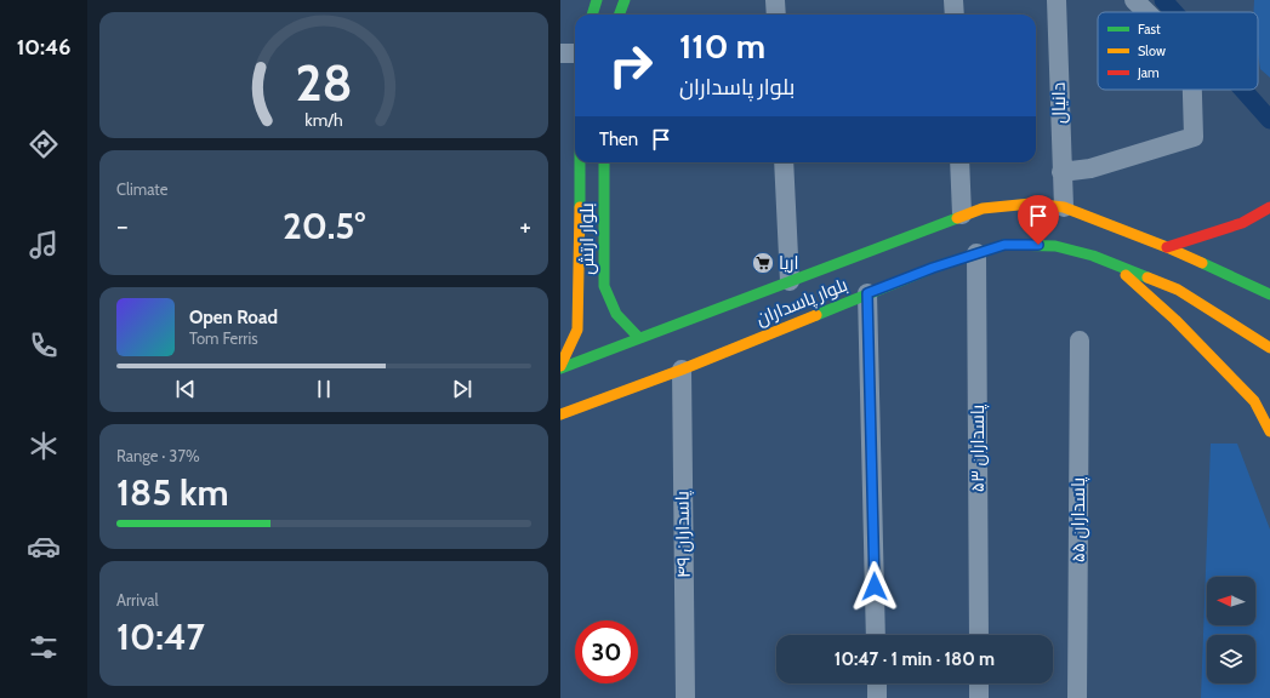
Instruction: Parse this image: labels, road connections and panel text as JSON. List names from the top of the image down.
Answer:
{
  "streets": {
    "main road": ["بلوار ارتش", "بلوار پاسداران"],
    "street": [
      "دانیال",
      "پاسداران ۵۳",
      "پاسداران ۵۵",
      "پاسداران ۴۹"
    ]
  },
  "crossings": [
    ["دانیال", "بلوار پاسداران"],
    ["بلوار ارتش", "بلوار پاسداران"],
    ["بلوار پاسداران", "پاسداران ۵۳"],
    ["بلوار پاسداران", "پاسداران ۴۹"]
  ],
  "places": {
    "supermarket": ["اریا"]
  },
  "legend": ["Fast", "Slow", "Jam"],
  "north": "left",
  "page": {
    "tabs": "10:46",
    "turn": ["110 m", "بلوار پاسداران"],
    "then": "Then",
    "tile": [
      "Climate",
      ["Range · 37%", "185 km"],
      ["Arrival", "10:47"]
    ],
    "heat": ["−", "20.5°", "+"],
    "song": ["Open Road", "Tom Ferris"],
    "limit": "30",
    "trip": "10:47 · 1 min · 180 m",
    "gauge": ["28", "km/h"]
  }
}
